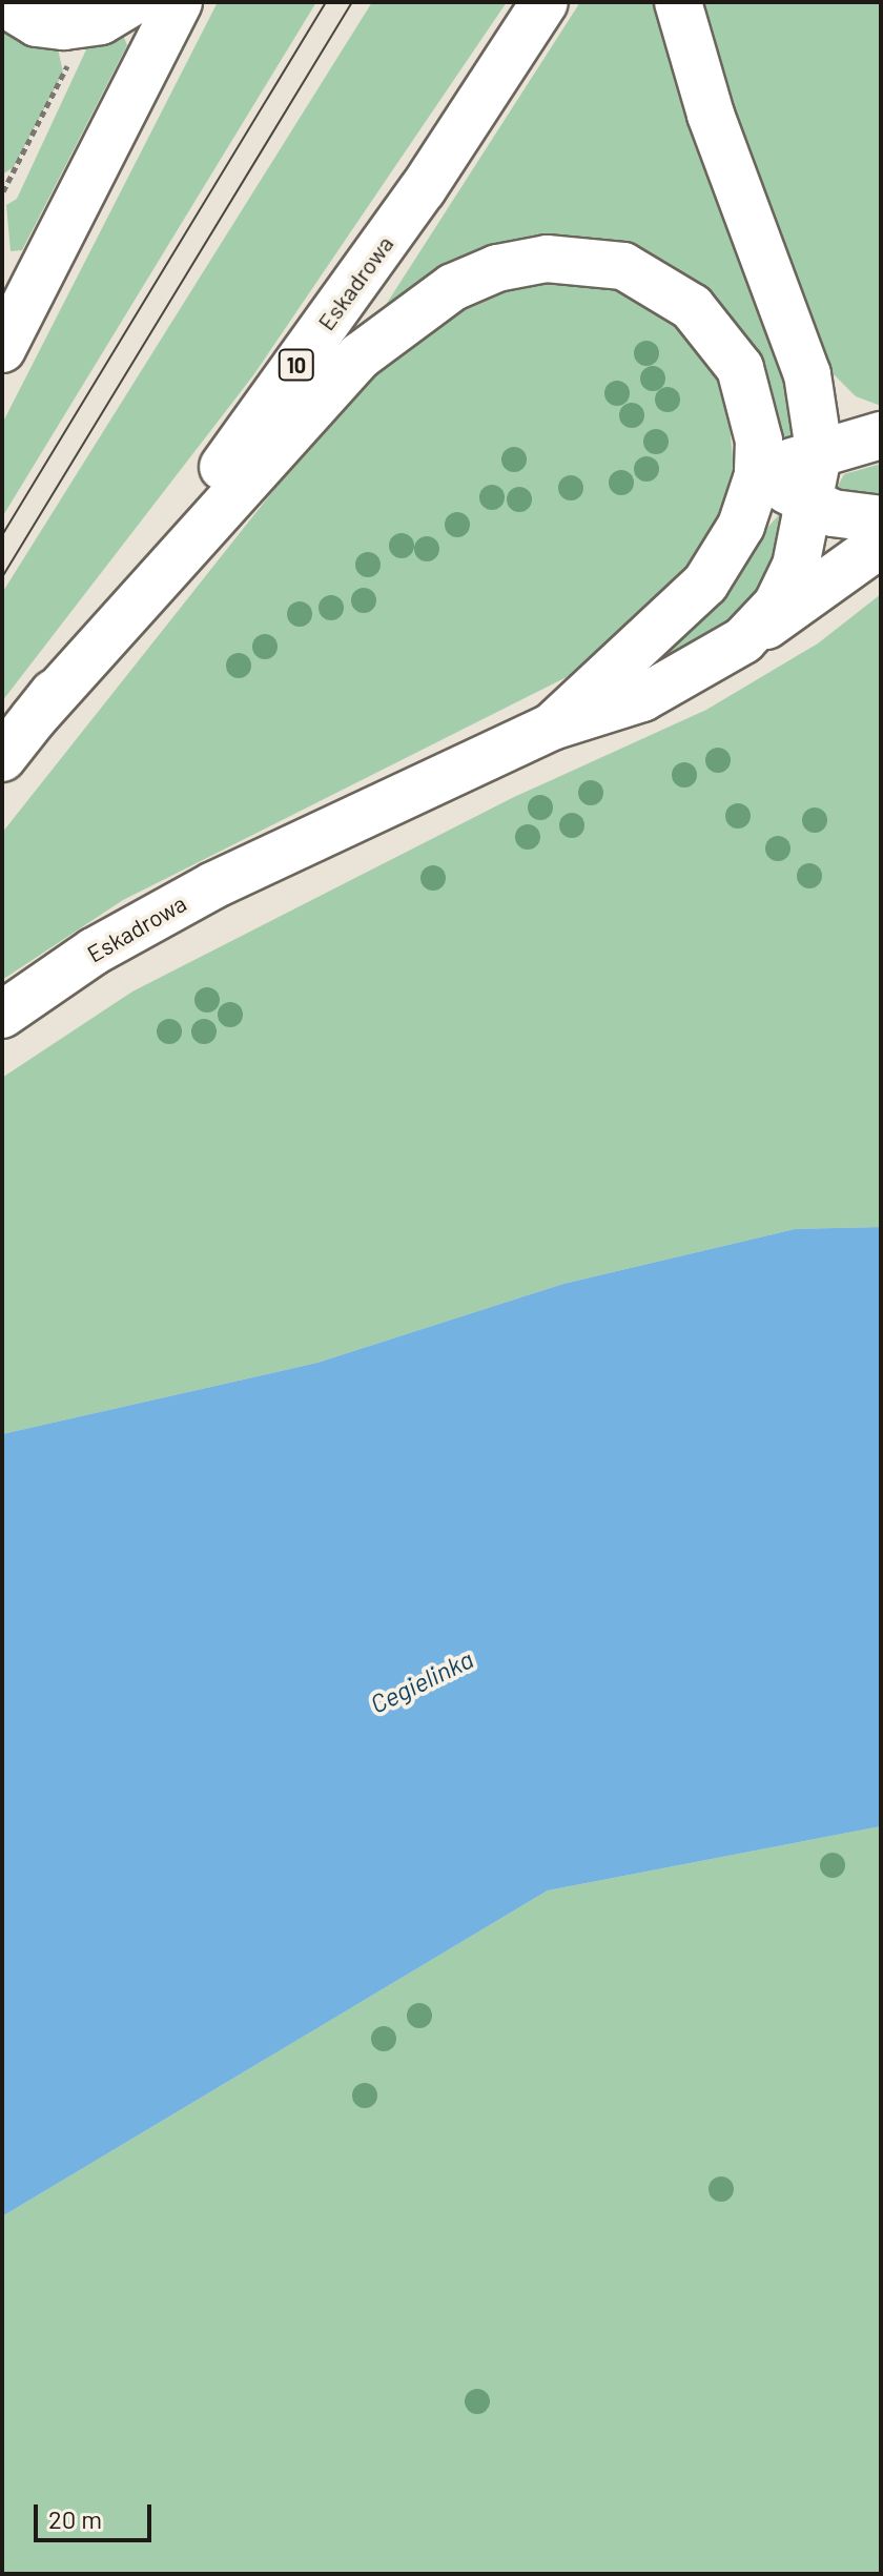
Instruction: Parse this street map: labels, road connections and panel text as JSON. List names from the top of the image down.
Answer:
{
  "streets": {
    "main road": ["Eskadrowa", "10"]
  },
  "crossings": [
    ["Eskadrowa", "10"]
  ],
  "water": ["Cegielinka"],
  "scale_bar": "20 m"
}
